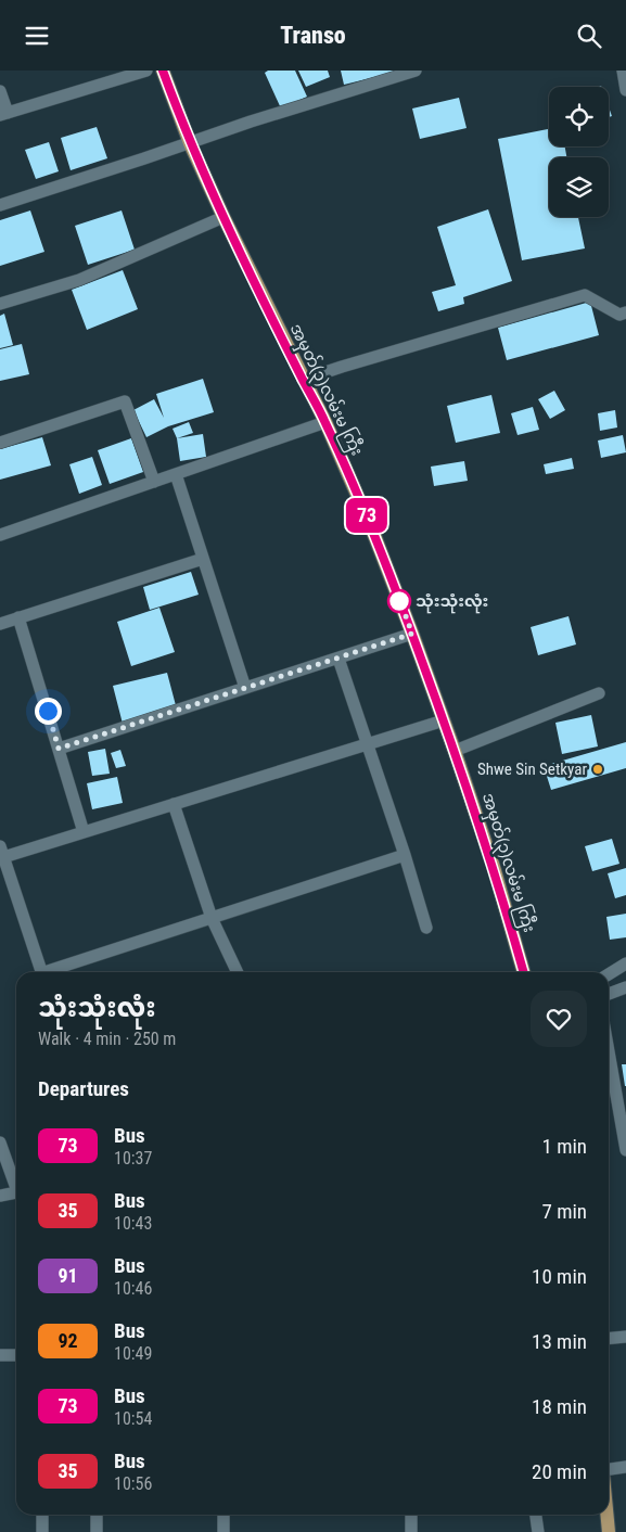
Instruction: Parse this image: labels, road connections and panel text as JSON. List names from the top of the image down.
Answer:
{
  "streets": {
    "main road": ["အမှတ်(၃)လမ်းမ ကြီး"]
  },
  "places": ["သုံးသုံးလုံး", "Shwe Sin Setkyar"],
  "lines": ["bus line 73"],
  "page": {
    "header": "Transo",
    "on_map": "73",
    "heading": [
      ["သုံးသုံးလုံး", "Walk · 4 min · 250 m"],
      "Departures"
    ],
    "list": [
      {
        "mark": "73",
        "name": "Bus",
        "note": "10:37",
        "value": "1 min"
      },
      {
        "mark": "35",
        "name": "Bus",
        "note": "10:43",
        "value": "7 min"
      },
      {
        "mark": "91",
        "name": "Bus",
        "note": "10:46",
        "value": "10 min"
      },
      {
        "mark": "92",
        "name": "Bus",
        "note": "10:49",
        "value": "13 min"
      },
      {
        "mark": "73",
        "name": "Bus",
        "note": "10:54",
        "value": "18 min"
      },
      {
        "mark": "35",
        "name": "Bus",
        "note": "10:56",
        "value": "20 min"
      }
    ]
  }
}
